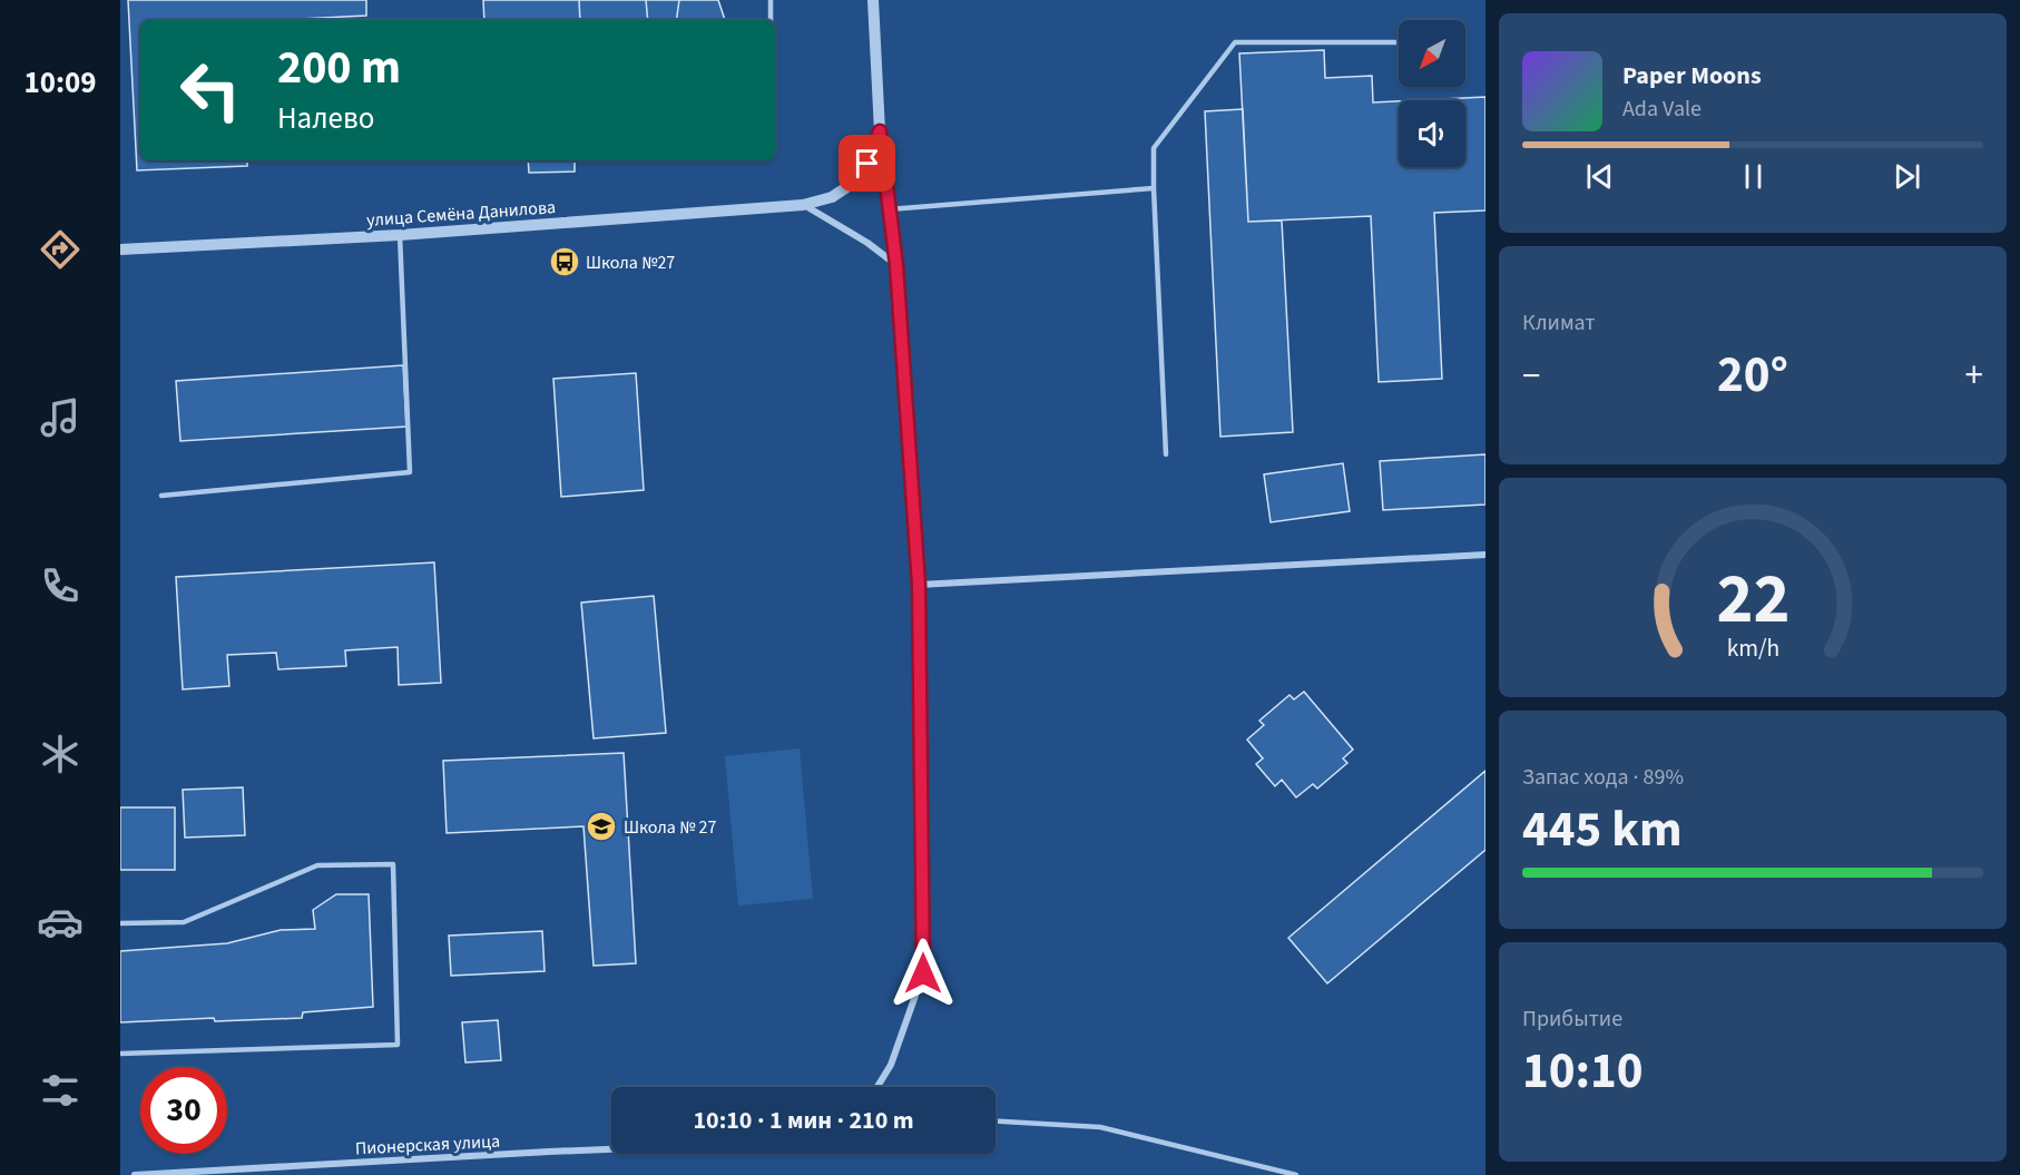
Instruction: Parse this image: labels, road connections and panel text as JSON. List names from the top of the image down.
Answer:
{
  "streets": {
    "street": ["улица Семёна Данилова", "Пионерская улица"]
  },
  "places": {
    "bus stop": ["Школа №27"],
    "school or university": ["Школа № 27"]
  },
  "north": "bottom left",
  "page": {
    "tabs": "10:09",
    "turn": ["200 m", "Налево"],
    "song": ["Paper Moons", "Ada Vale"],
    "tile": [
      "Климат",
      ["Запас хода · 89%", "445 km"],
      ["Прибытие", "10:10"]
    ],
    "heat": ["−", "20°", "+"],
    "limit": "30",
    "trip": "10:10 · 1 мин · 210 m",
    "gauge": ["22", "km/h"]
  }
}
